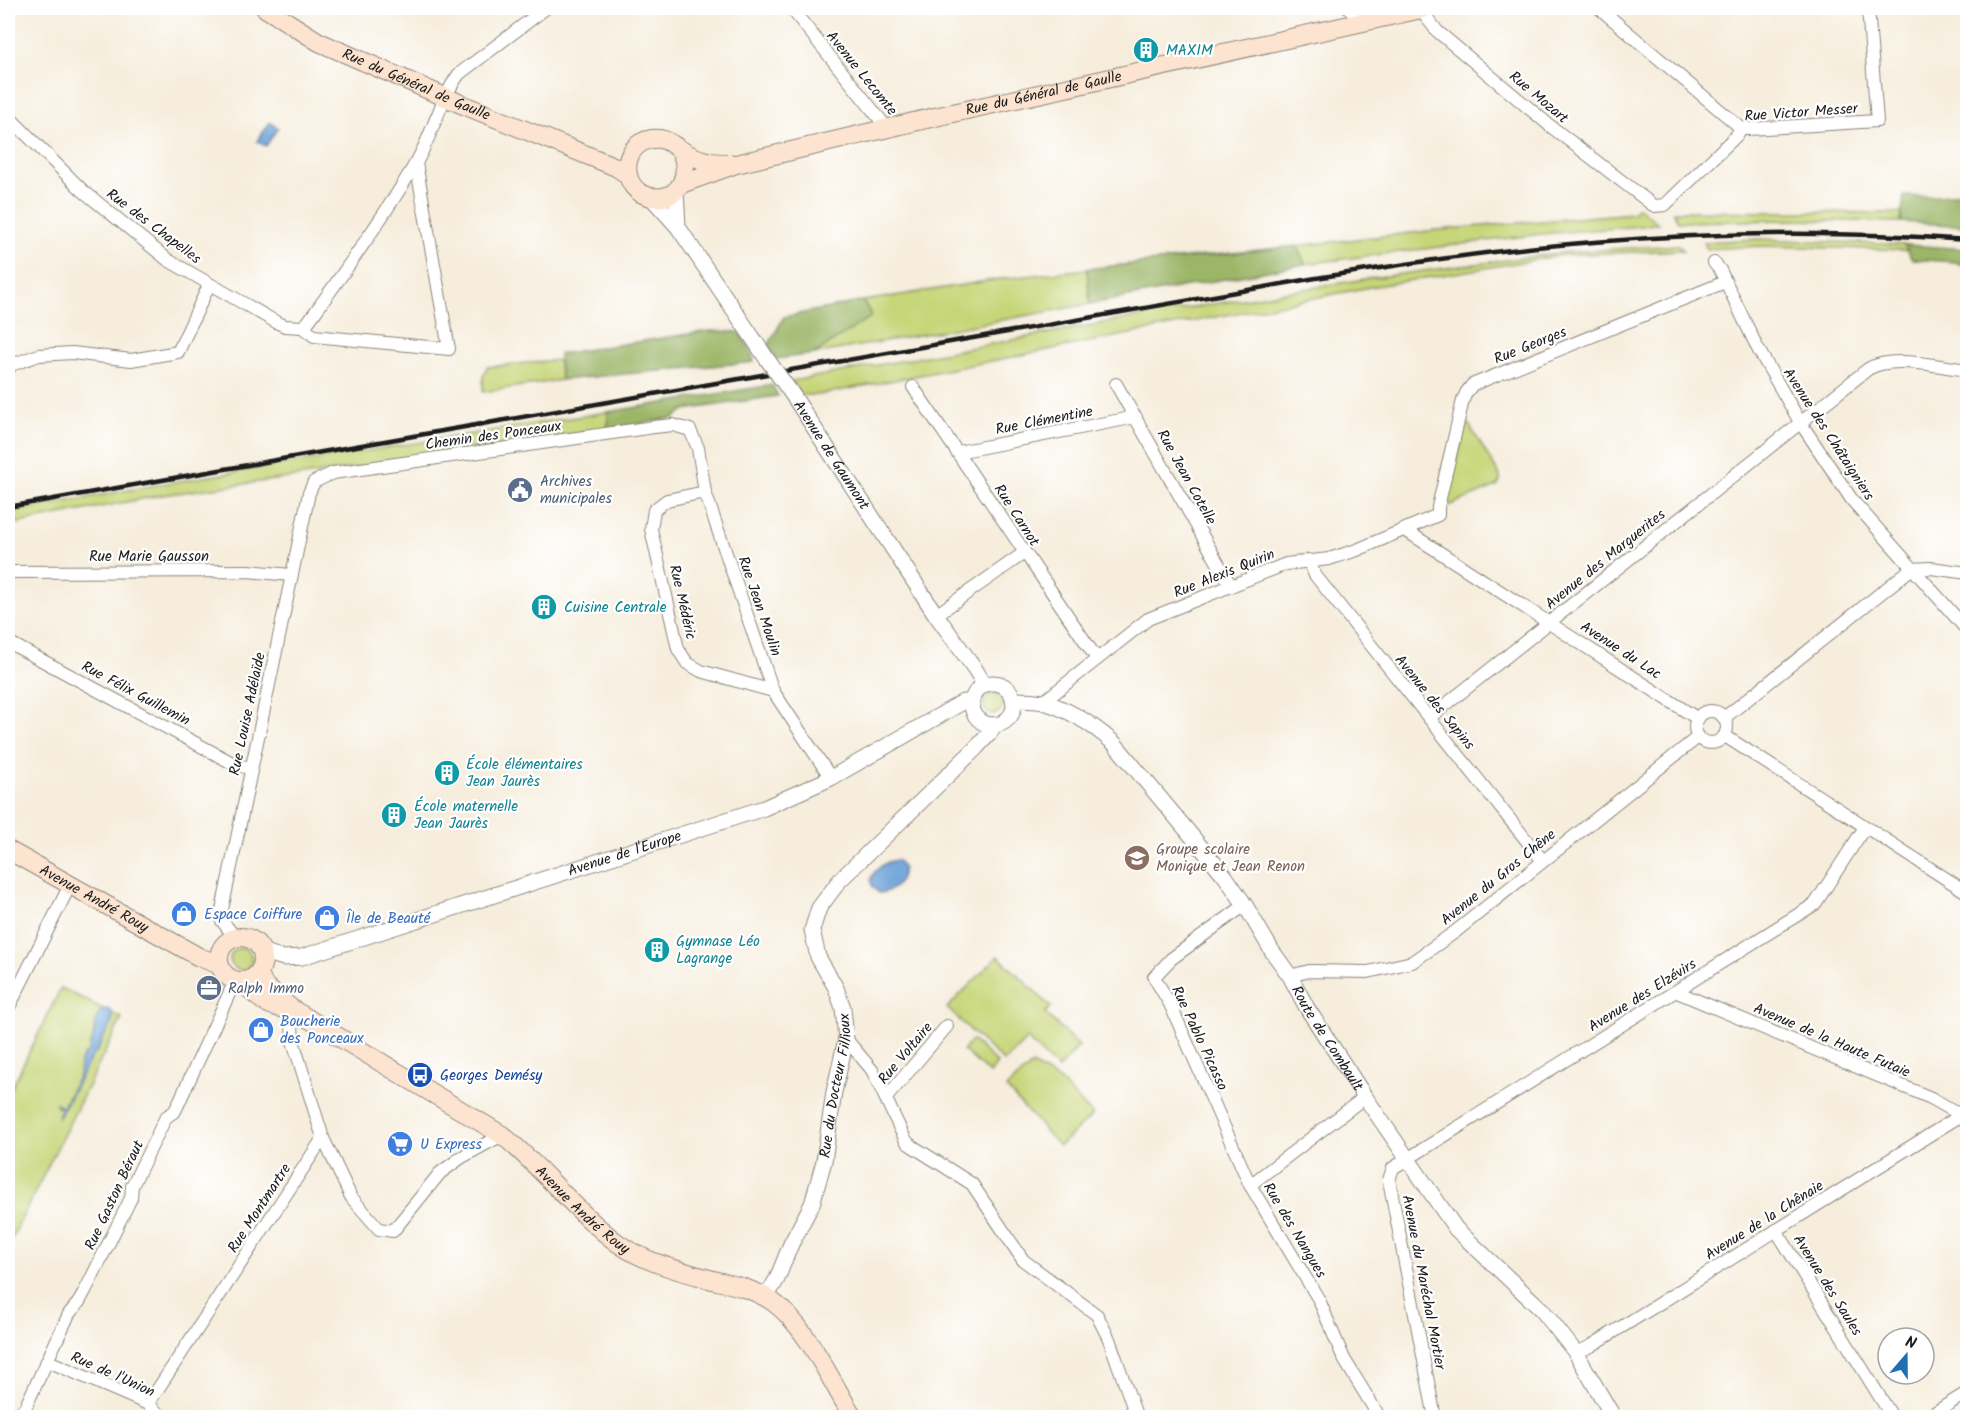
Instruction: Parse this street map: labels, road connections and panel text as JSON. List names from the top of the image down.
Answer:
{
  "streets": {
    "main road": ["Rue du Général de Gaulle", "Avenue André Rouy"],
    "street": [
      "Avenue Lecomte",
      "Rue Mozart",
      "Rue Victor Messer",
      "Rue des Chapelles",
      "Rue Georges",
      "Rue Clémentine",
      "Avenue des Châtaigniers",
      "Chemin des Ponceaux",
      "Avenue de Gaumont",
      "Rue Jean Cotelle",
      "Rue Carnot",
      "Rue Marie Gausson",
      "Avenue des Marguerites",
      "Rue Alexis Quirin",
      "Rue Médéric",
      "Rue Jean Moulin",
      "Avenue du Lac",
      "Rue Félix Guillemin",
      "Avenue des Sapins",
      "Rue Louise Adélaïde",
      "Avenue de l'Europe",
      "Avenue du Gros Chêne",
      "Avenue des Elzévirs",
      "Rue Pablo Picasso",
      "Route de Combault",
      "Avenue de la Haute Futaie",
      "Rue Voltaire",
      "Rue du Docteur Fillioux",
      "Rue Gaston Béraut",
      "Rue Montmartre",
      "Avenue de la Chênaie",
      "Rue des Nangues",
      "Avenue du Maréchal Mortier",
      "Avenue des Saules",
      "Rue de l'Union"
    ]
  },
  "crossings": [
    ["Avenue Lecomte", "Rue du Général de Gaulle"],
    ["Rue du Général de Gaulle", "Rue Mozart"],
    ["Rue du Général de Gaulle", "Avenue de Gaumont"],
    ["Rue Mozart", "Rue Victor Messer"],
    ["Rue Georges", "Avenue des Châtaigniers"],
    ["Rue Georges", "Rue Alexis Quirin"],
    ["Rue Clémentine", "Rue Jean Cotelle"],
    ["Rue Clémentine", "Rue Carnot"],
    ["Avenue des Châtaigniers", "Avenue des Marguerites"],
    ["Chemin des Ponceaux", "Rue Jean Moulin"],
    ["Chemin des Ponceaux", "Rue Louise Adélaïde"],
    ["Avenue de Gaumont", "Avenue de l'Europe"],
    ["Avenue de Gaumont", "Route de Combault"],
    ["Avenue de Gaumont", "Rue du Docteur Fillioux"],
    ["Rue Jean Cotelle", "Rue Alexis Quirin"],
    ["Rue Carnot", "Rue Alexis Quirin"],
    ["Rue Marie Gausson", "Rue Louise Adélaïde"],
    ["Avenue des Marguerites", "Avenue du Lac"],
    ["Avenue des Marguerites", "Avenue des Sapins"],
    ["Rue Alexis Quirin", "Avenue du Lac"],
    ["Rue Alexis Quirin", "Avenue des Sapins"],
    ["Rue Alexis Quirin", "Route de Combault"],
    ["Rue Médéric", "Rue Jean Moulin"],
    ["Rue Jean Moulin", "Avenue de l'Europe"],
    ["Avenue du Lac", "Avenue du Gros Chêne"],
    ["Rue Félix Guillemin", "Rue Louise Adélaïde"],
    ["Avenue des Sapins", "Avenue du Gros Chêne"],
    ["Rue Louise Adélaïde", "Avenue de l'Europe"],
    ["Rue Louise Adélaïde", "Avenue André Rouy"],
    ["Rue Louise Adélaïde", "Rue Gaston Béraut"],
    ["Avenue de l'Europe", "Avenue André Rouy"],
    ["Avenue de l'Europe", "Route de Combault"],
    ["Avenue de l'Europe", "Rue du Docteur Fillioux"],
    ["Avenue de l'Europe", "Rue Gaston Béraut"],
    ["Avenue du Gros Chêne", "Route de Combault"],
    ["Avenue André Rouy", "Rue du Docteur Fillioux"],
    ["Avenue André Rouy", "Rue Gaston Béraut"],
    ["Avenue des Elzévirs", "Route de Combault"],
    ["Avenue des Elzévirs", "Avenue de la Haute Futaie"],
    ["Avenue des Elzévirs", "Avenue du Maréchal Mortier"],
    ["Rue Pablo Picasso", "Route de Combault"],
    ["Rue Pablo Picasso", "Rue des Nangues"],
    ["Route de Combault", "Rue du Docteur Fillioux"],
    ["Route de Combault", "Avenue de la Chênaie"],
    ["Route de Combault", "Rue des Nangues"],
    ["Route de Combault", "Avenue du Maréchal Mortier"],
    ["Avenue de la Haute Futaie", "Avenue de la Chênaie"],
    ["Rue Gaston Béraut", "Rue de l'Union"],
    ["Rue Montmartre", "Rue de l'Union"],
    ["Avenue de la Chênaie", "Avenue des Saules"]
  ],
  "places": {
    "building": [
      "MAXIM",
      "Cuisine Centrale",
      "École élémentaires Jean Jaurès",
      "École maternelle Jean Jaurès",
      "Gymnase Léo Lagrange"
    ],
    "public building": ["Archives municipales"],
    "school or university": ["Groupe scolaire Monique et Jean Renon"],
    "shop": ["Espace Coiffure", "Île de Beauté", "Boucherie des Ponceaux"],
    "office": ["Ralph Immo"],
    "bus stop": ["Georges Demésy"],
    "supermarket": ["U Express"]
  },
  "north": "top"
}
